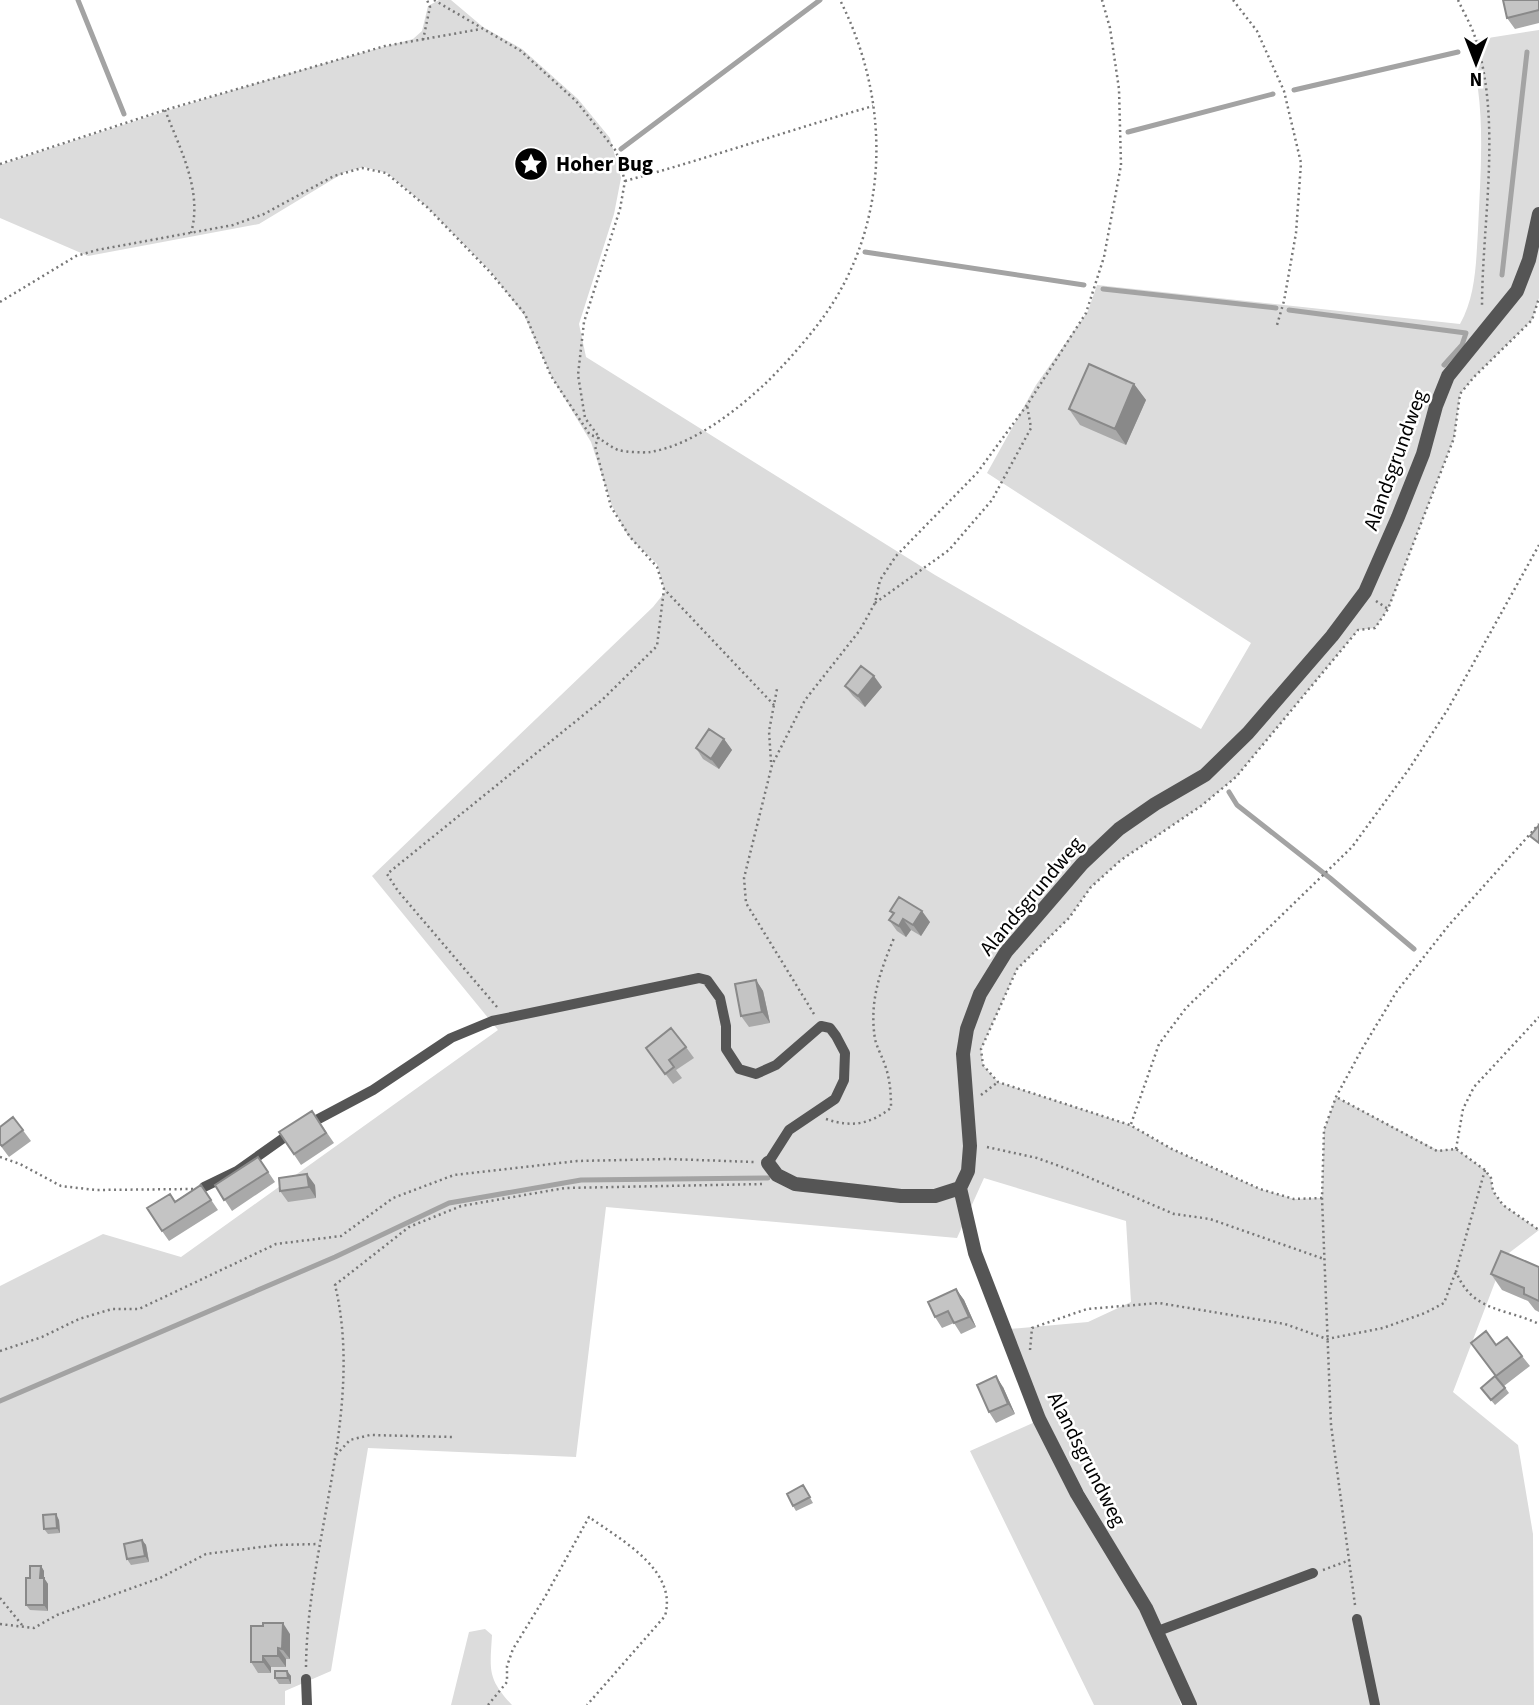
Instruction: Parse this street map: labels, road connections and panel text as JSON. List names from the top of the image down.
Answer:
{
  "streets": {
    "street": ["Alandsgrundweg"]
  },
  "places": {
    "place": ["Hoher Bug"]
  },
  "north": "bottom"
}
